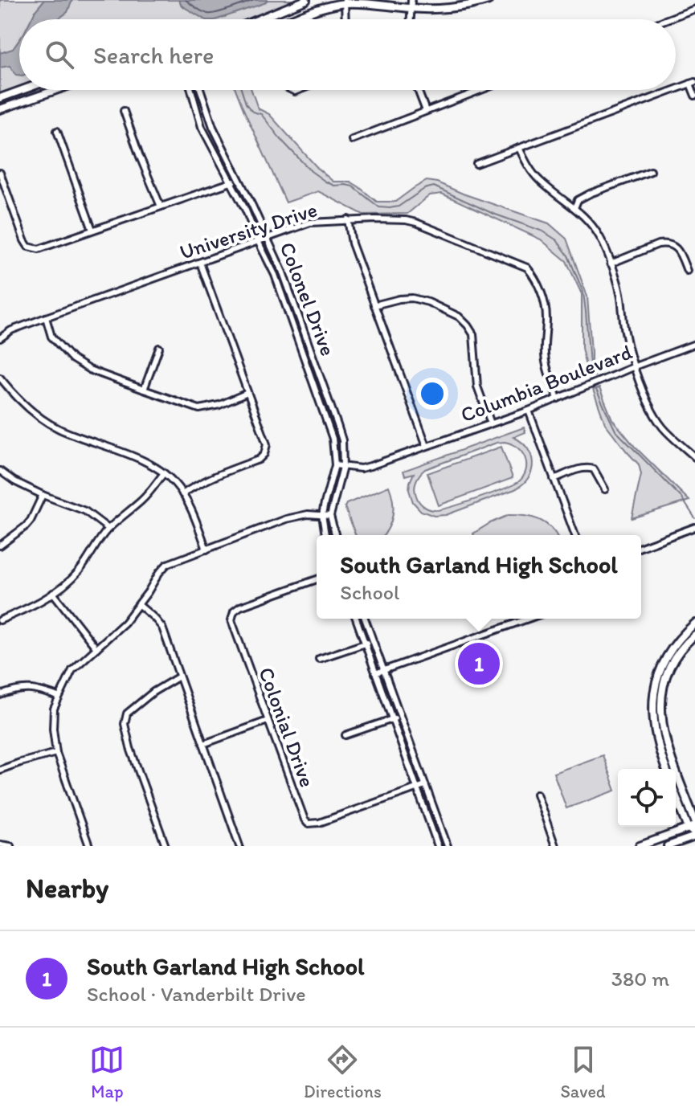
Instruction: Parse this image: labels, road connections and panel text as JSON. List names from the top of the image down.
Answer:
{
  "streets": {
    "street": [
      "University Drive",
      "Colonel Drive",
      "Columbia Boulevard",
      "Colonial Drive"
    ]
  },
  "crossings": [
    ["University Drive", "Colonel Drive"],
    ["University Drive", "Columbia Boulevard"],
    ["Colonel Drive", "Columbia Boulevard"]
  ],
  "page": {
    "search": "Search here",
    "popup": ["South Garland High School", "School"],
    "pins": "1",
    "heading": "Nearby",
    "list": [
      {
        "mark": "1",
        "name": "South Garland High School",
        "note": "School · Vanderbilt Drive",
        "value": "380 m"
      }
    ],
    "nav": ["Map", "Directions", "Saved"]
  }
}
